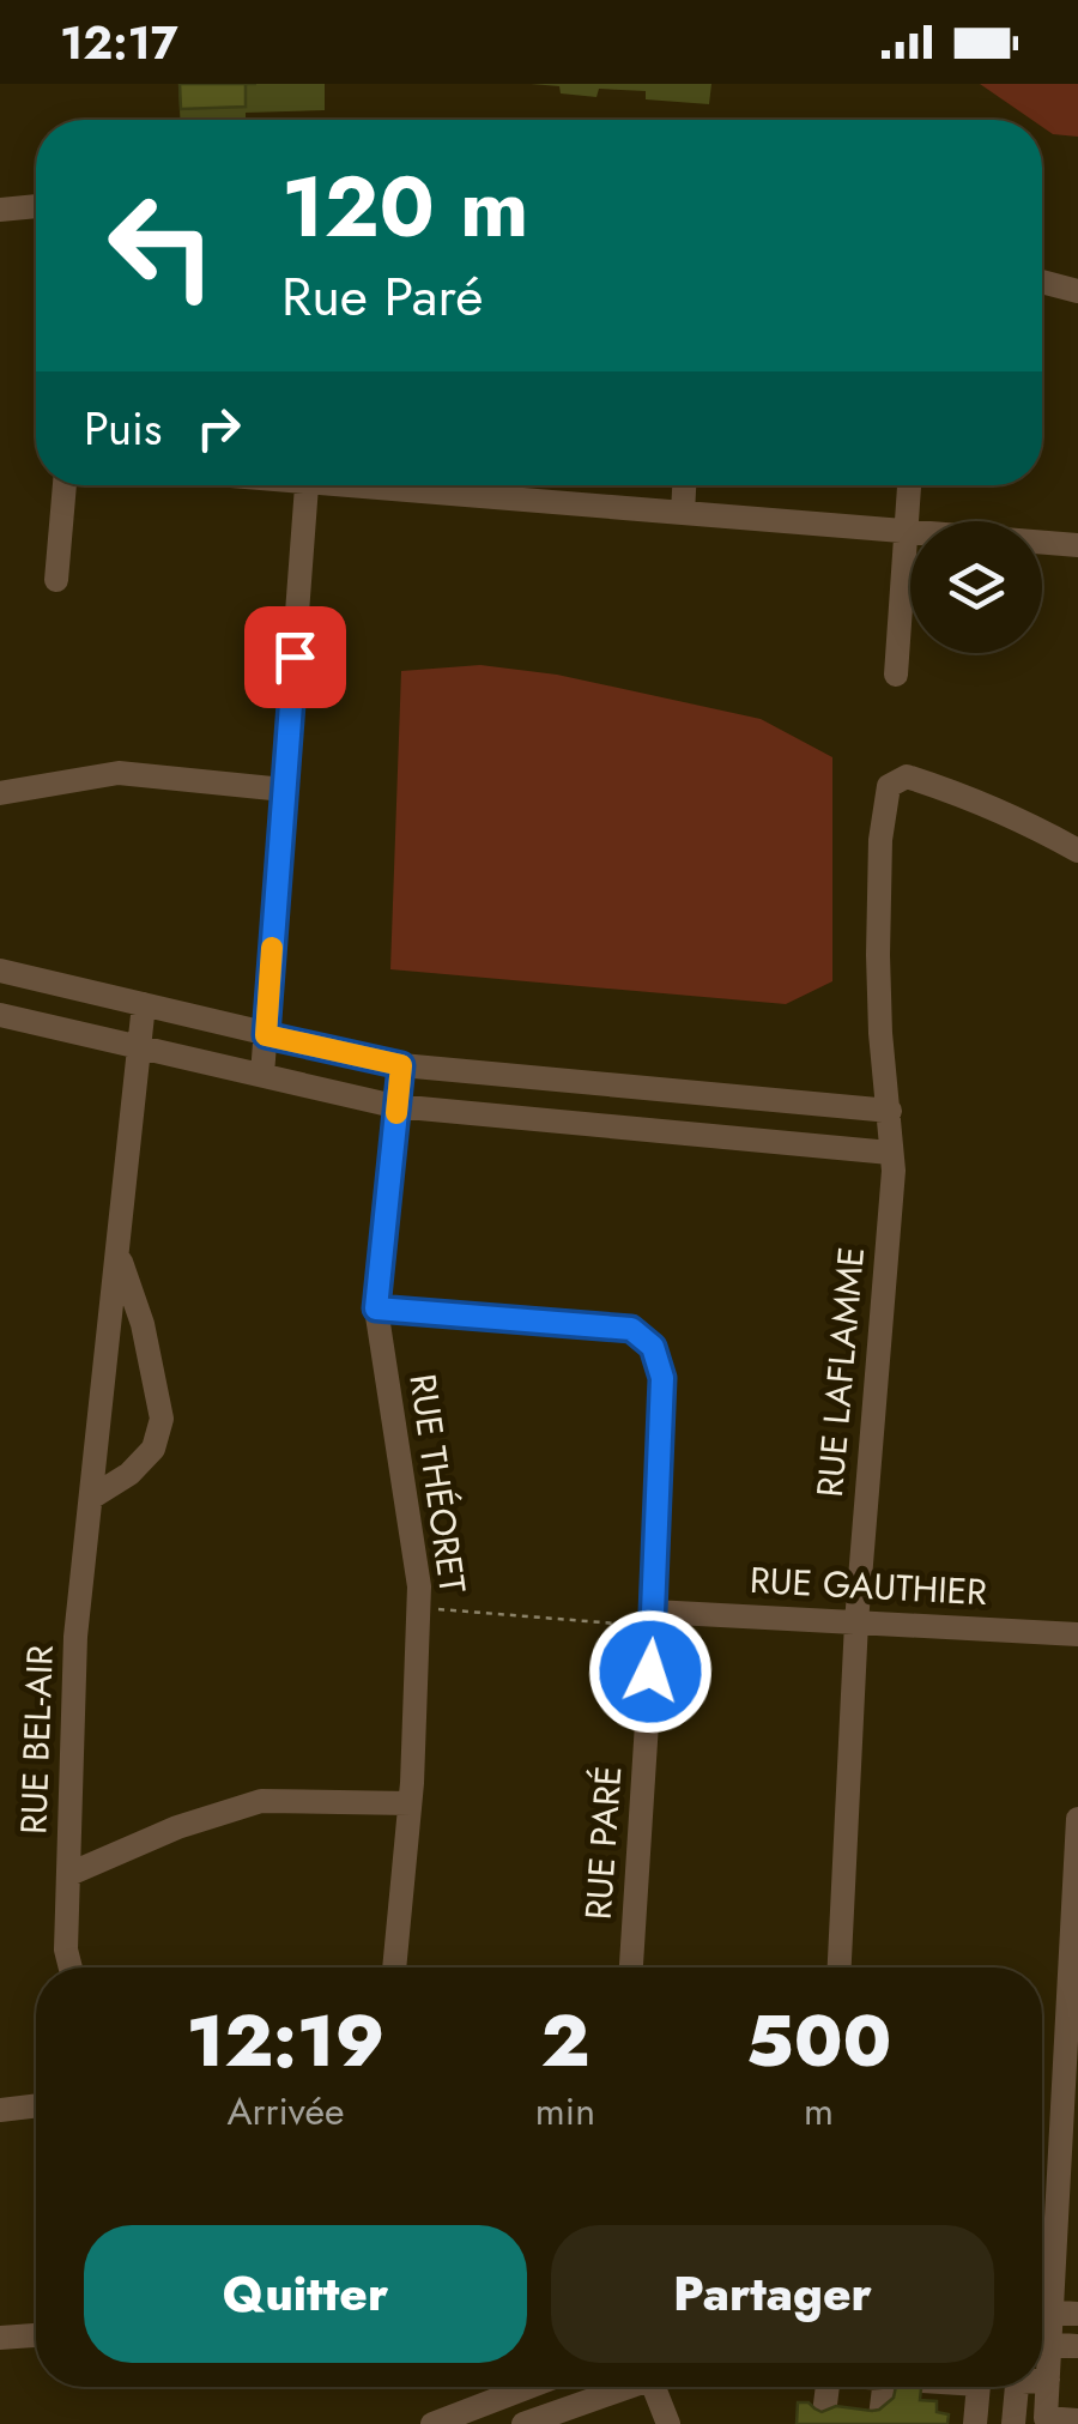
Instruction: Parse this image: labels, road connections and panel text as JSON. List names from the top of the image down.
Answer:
{
  "streets": {
    "street": [
      "RUE LAFLAMME",
      "RUE THÉORET",
      "RUE GAUTHIER",
      "RUE BEL-AIR",
      "RUE PARÉ"
    ]
  },
  "crossings": [
    ["RUE LAFLAMME", "RUE GAUTHIER"],
    ["RUE THÉORET", "RUE PARÉ"],
    ["RUE GAUTHIER", "RUE PARÉ"]
  ],
  "page": {
    "status": "12:17",
    "turn": ["120 m", "Rue Paré"],
    "then": "Puis",
    "eta": [
      "12:19",
      "Arrivée",
      "2",
      "min",
      "500",
      "m"
    ],
    "buttons": ["Quitter", "Partager"]
  }
}
